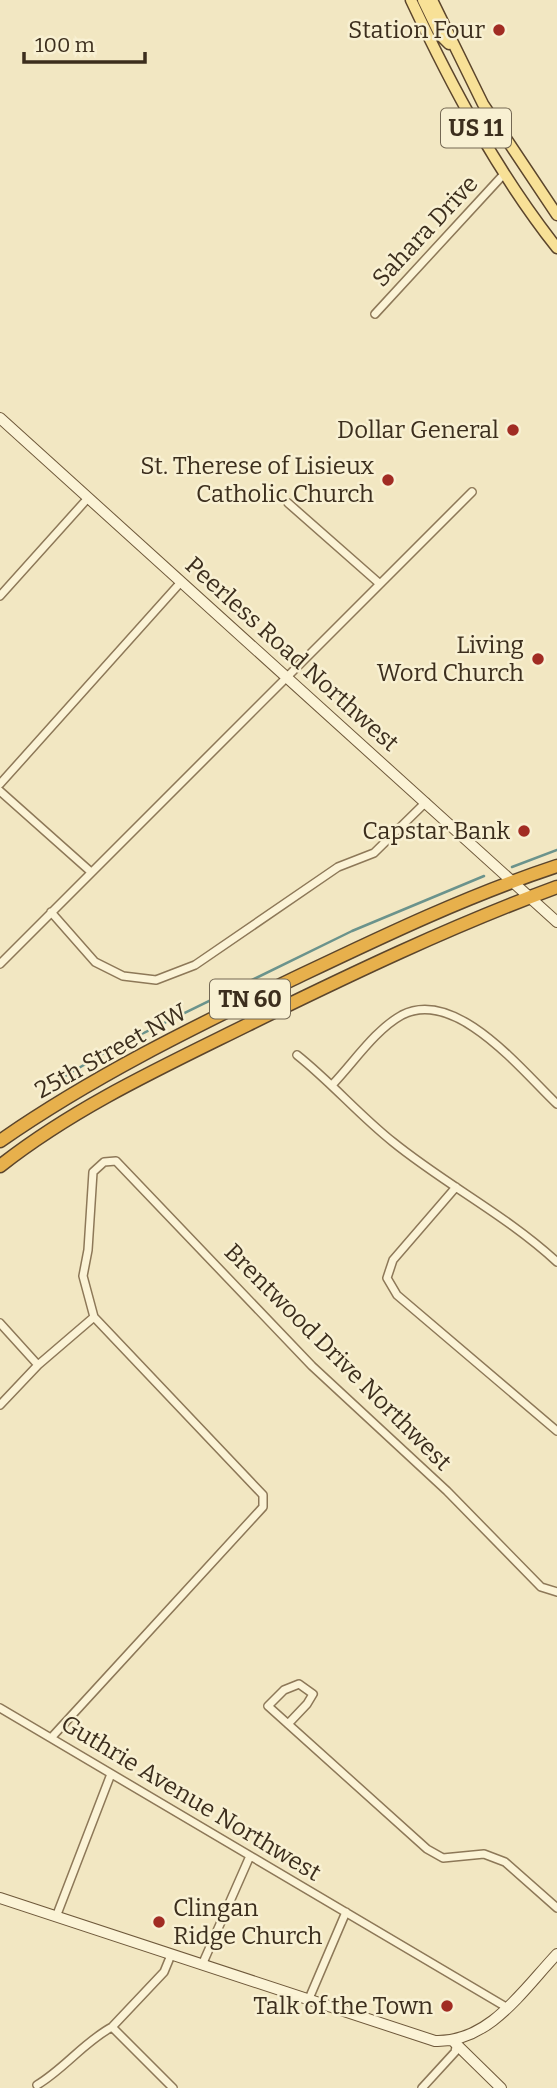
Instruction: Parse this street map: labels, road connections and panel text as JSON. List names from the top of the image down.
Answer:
{
  "streets": {
    "highway": ["TN 60", "25th Street NW"],
    "main road": ["US 11"],
    "street": [
      "Sahara Drive",
      "Peerless Road Northwest",
      "Brentwood Drive Northwest",
      "Guthrie Avenue Northwest"
    ]
  },
  "crossings": [
    ["US 11", "Sahara Drive"],
    ["Peerless Road Northwest", "TN 60"],
    ["Peerless Road Northwest", "25th Street NW"],
    ["TN 60", "25th Street NW"]
  ],
  "places": [
    "Station Four",
    "Dollar General",
    "St. Therese of Lisieux Catholic Church",
    "Living Word Church",
    "Capstar Bank",
    "Clingan Ridge Church",
    "Talk of the Town"
  ],
  "scale_bar": "100 m"
}
